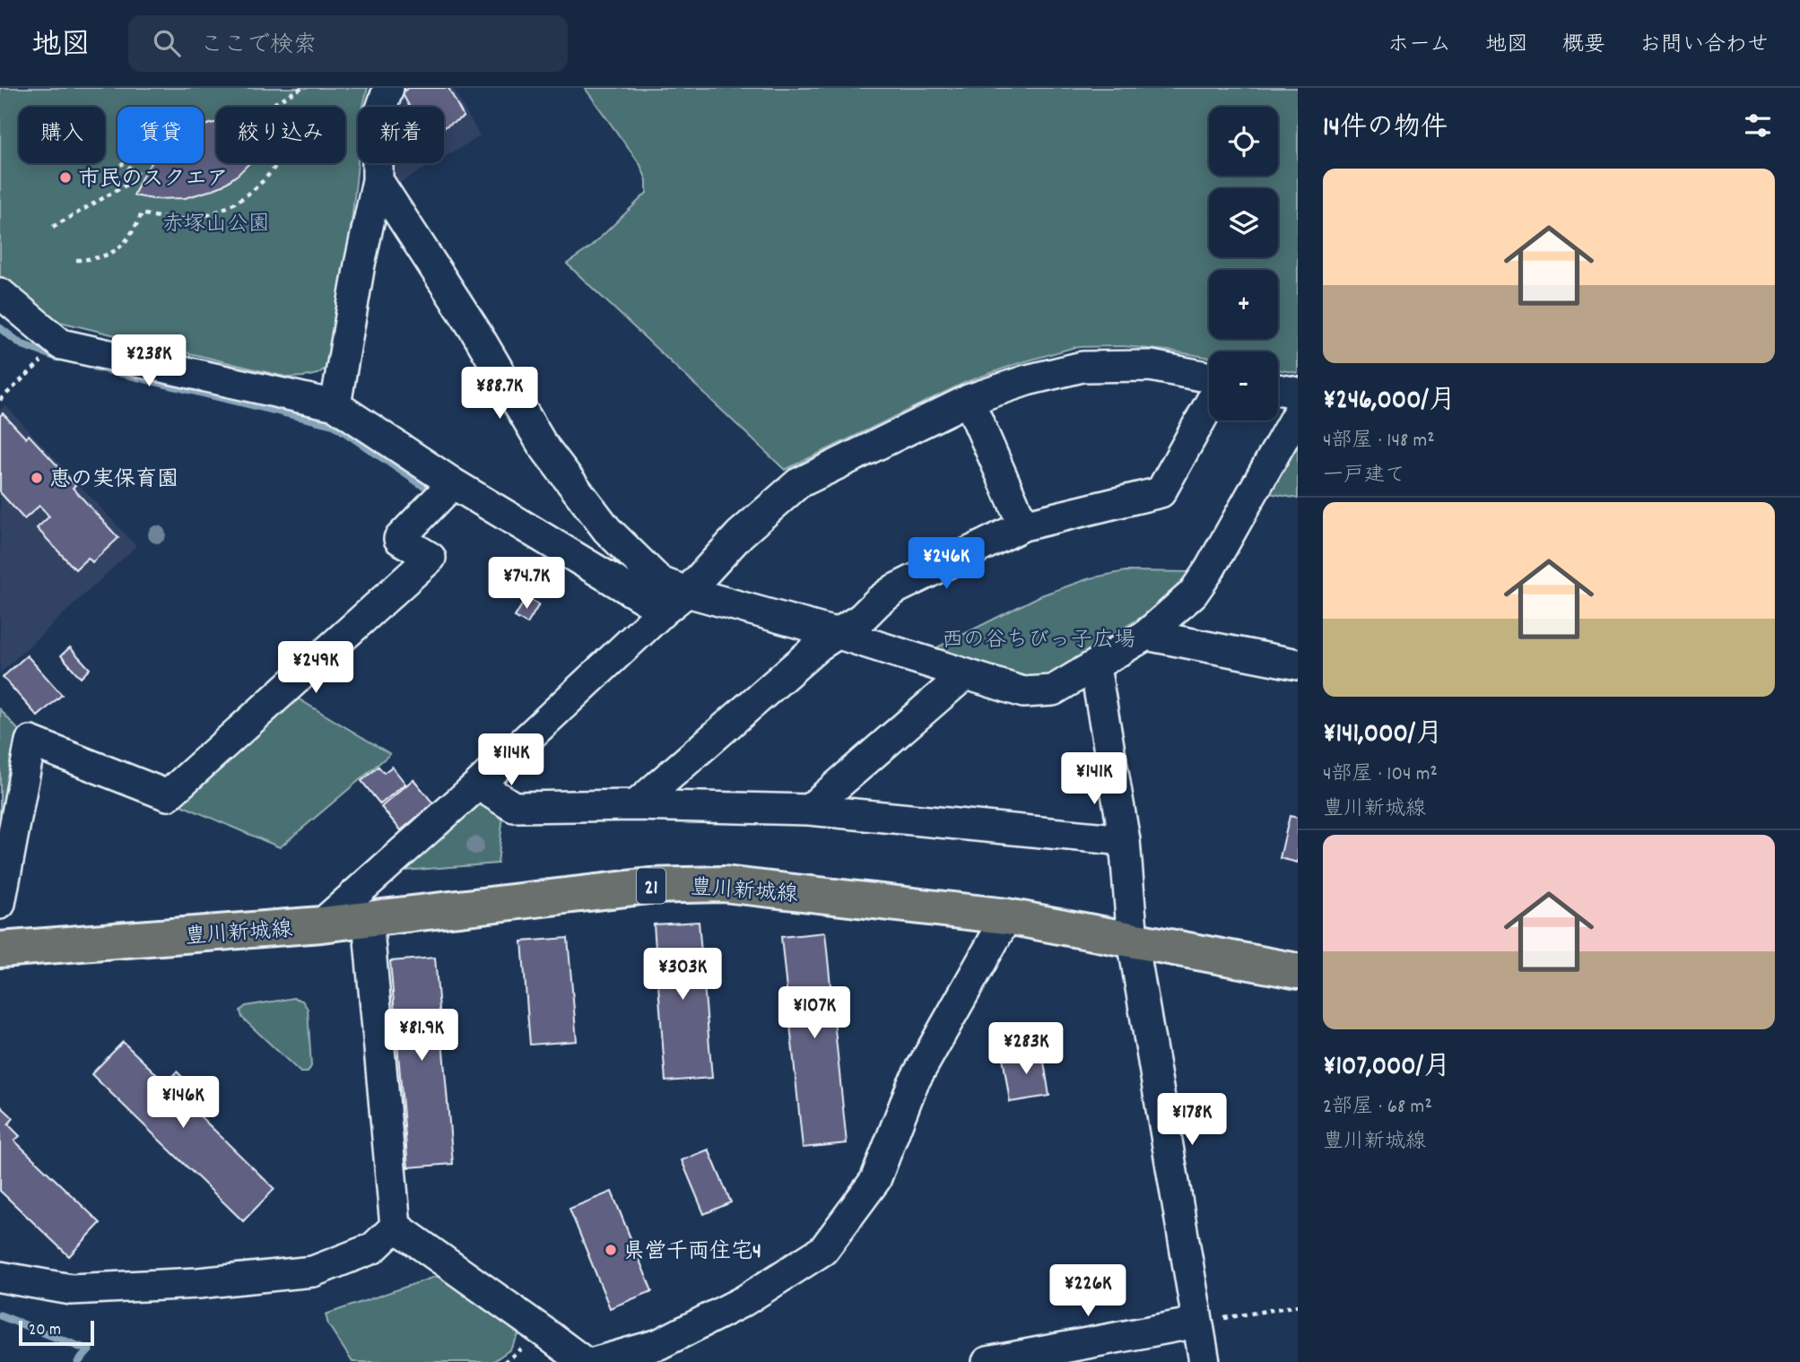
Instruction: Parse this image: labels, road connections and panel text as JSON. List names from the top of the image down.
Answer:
{
  "streets": {
    "main road": ["21", "豊川新城線"]
  },
  "parks": ["赤塚山公園", "西の谷ちびっ子広場"],
  "places": ["市民のスクエア", "恵の実保育園", "県営千両住宅4"],
  "scale_bar": "20 m",
  "page": {
    "header": "地図",
    "search": "ここで検索",
    "nav": [
      "ホーム",
      "地図",
      "概要",
      "お問い合わせ"
    ],
    "heading": "14件の物件",
    "map_buttons": ["+", "−"],
    "chip": [
      "購入",
      "賃貸",
      "絞り込み",
      "新着"
    ],
    "list": [
      {
        "name": "¥246,000/月",
        "note": "4部屋 · 148 m² · 一戸建て"
      },
      {
        "name": "¥141,000/月",
        "note": "4部屋 · 104 m² · 豊川新城線"
      },
      {
        "name": "¥107,000/月",
        "note": "2部屋 · 68 m² · 豊川新城線"
      }
    ],
    "price": [
      "¥238K",
      "¥88.7K",
      "¥246K",
      "¥74.7K",
      "¥249K",
      "¥114K",
      "¥141K",
      "¥303K",
      "¥107K",
      "¥81.9K",
      "¥283K",
      "¥146K",
      "¥178K",
      "¥226K"
    ],
    "scale": "20 m"
  }
}
